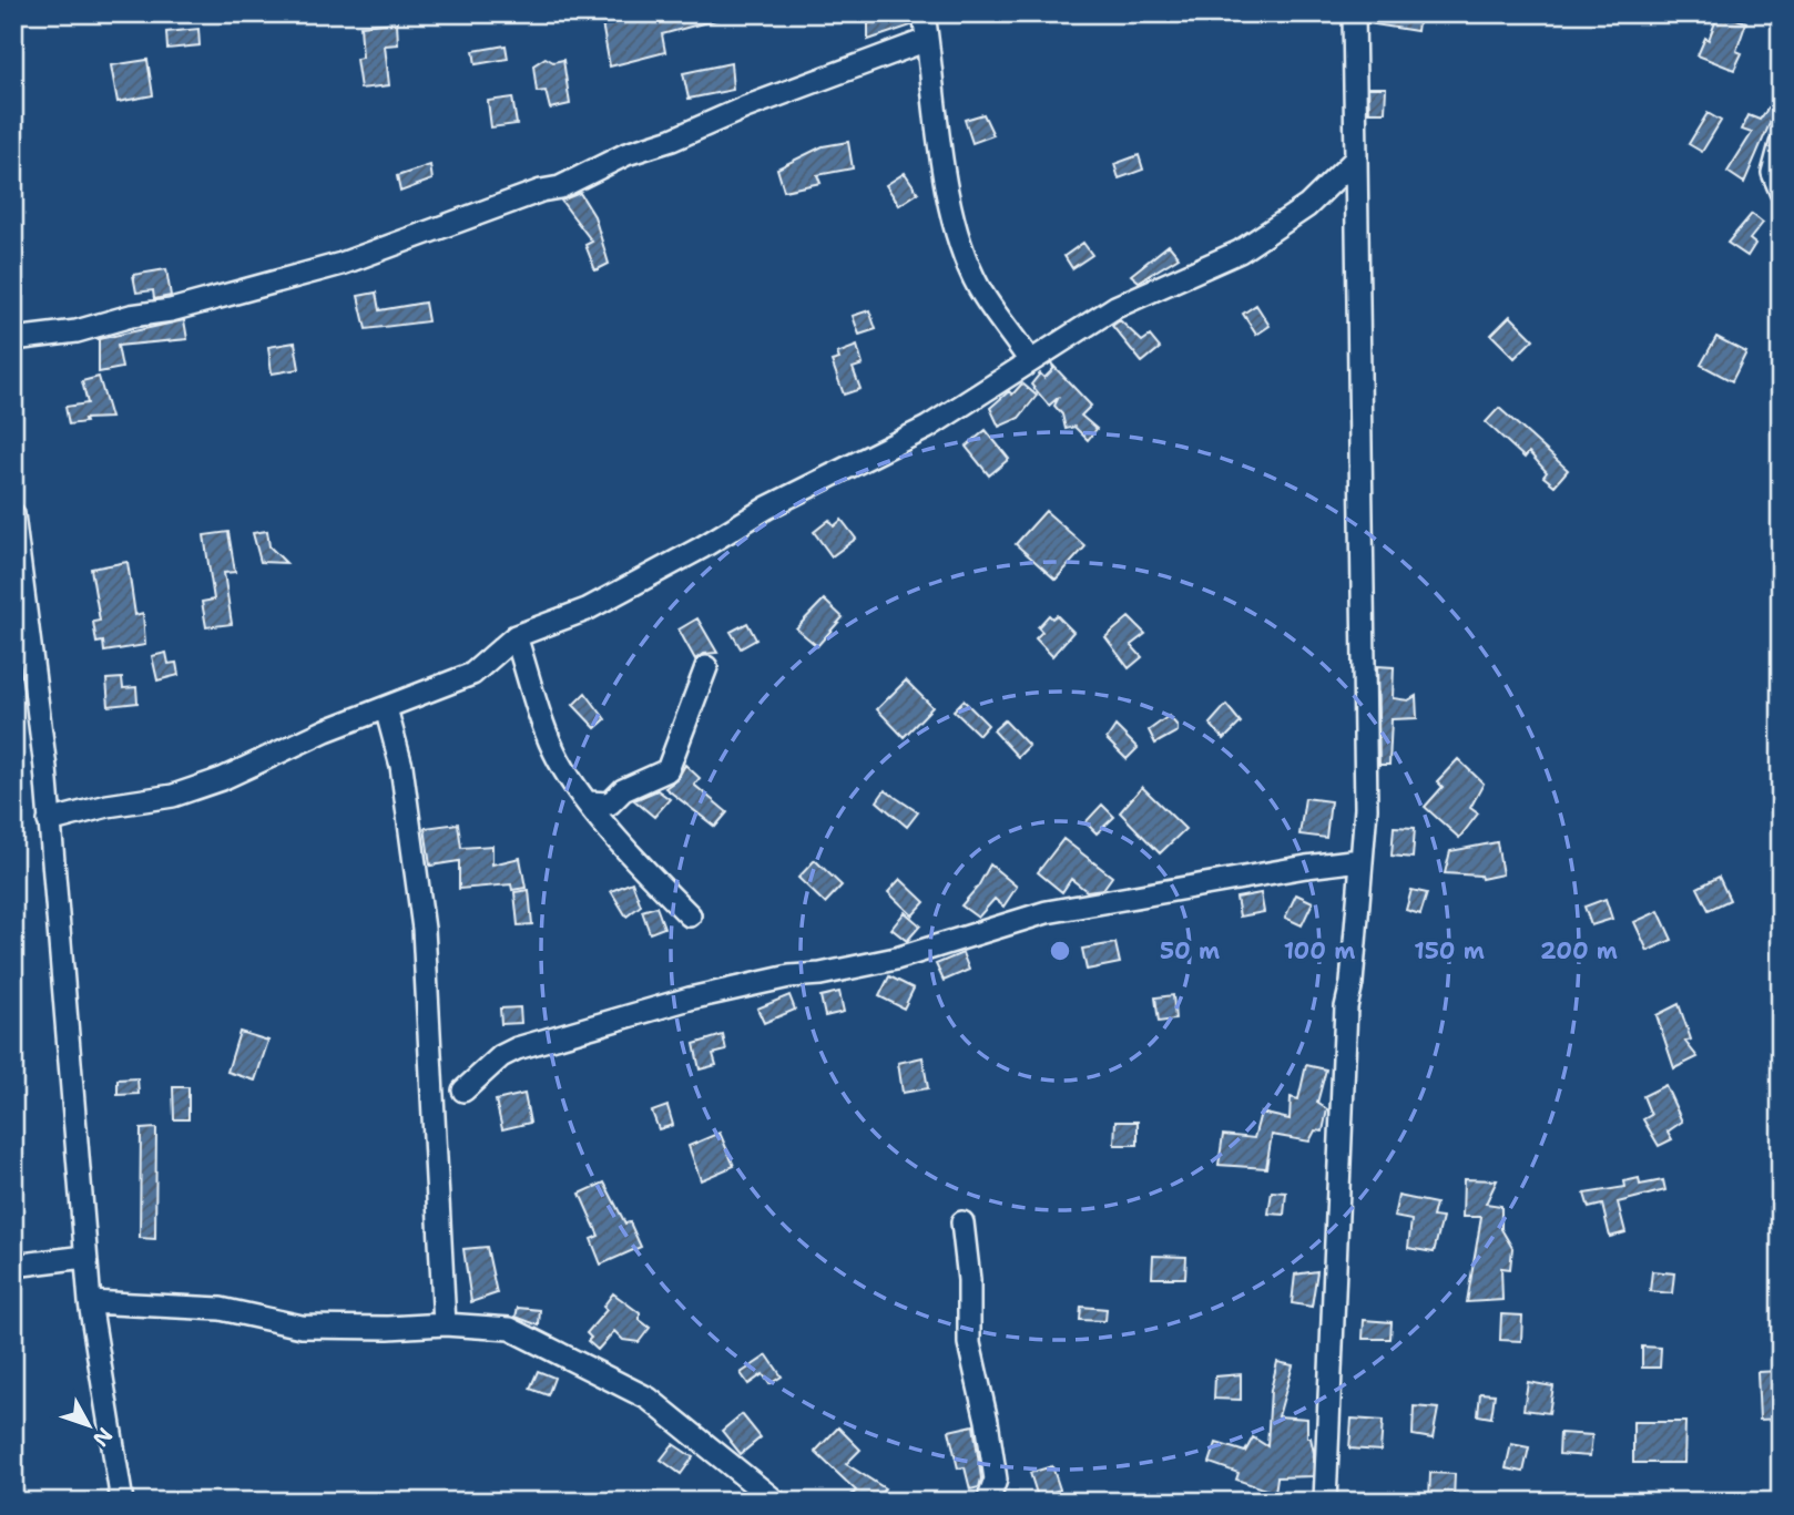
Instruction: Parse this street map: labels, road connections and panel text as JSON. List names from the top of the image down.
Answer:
{
  "north": "bottom right",
  "rings": [
    "50 m",
    "100 m",
    "150 m",
    "200 m"
  ]
}
